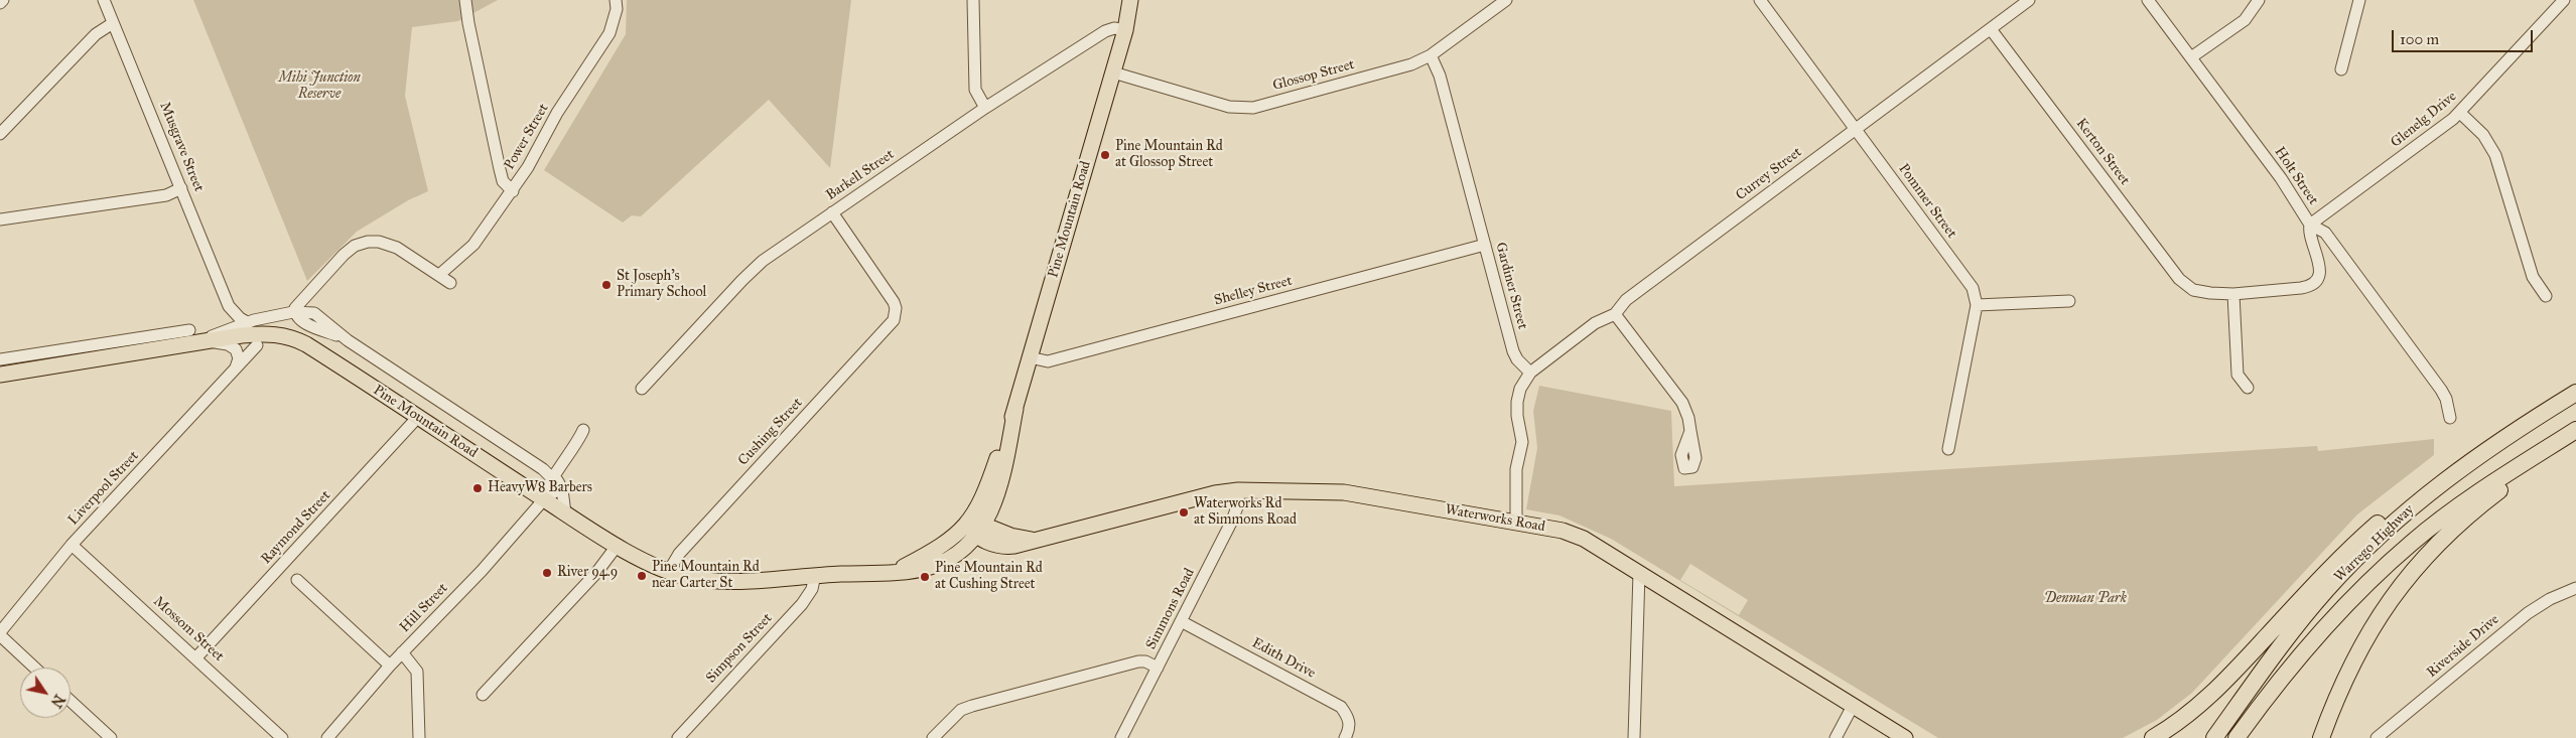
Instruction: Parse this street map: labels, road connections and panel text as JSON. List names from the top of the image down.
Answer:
{
  "streets": {
    "highway": ["Warrego Highway"],
    "main road": ["Pine Mountain Road", "Waterworks Road"],
    "street": [
      "Glossop Street",
      "Glenelg Drive",
      "Power Street",
      "Musgrave Street",
      "Kerton Street",
      "Currey Street",
      "Barkell Street",
      "Holt Street",
      "Pommer Street",
      "Gardiner Street",
      "Shelley Street",
      "Cushing Street",
      "Liverpool Street",
      "Raymond Street",
      "Hill Street",
      "Simmons Road",
      "Mossom Street",
      "Riverside Drive",
      "Simpson Street",
      "Edith Drive"
    ]
  },
  "crossings": [
    ["Glossop Street", "Pine Mountain Road"],
    ["Glossop Street", "Gardiner Street"],
    ["Glenelg Drive", "Holt Street"],
    ["Musgrave Street", "Pine Mountain Road"],
    ["Kerton Street", "Currey Street"],
    ["Currey Street", "Pommer Street"],
    ["Currey Street", "Gardiner Street"],
    ["Barkell Street", "Pine Mountain Road"],
    ["Barkell Street", "Cushing Street"],
    ["Pine Mountain Road", "Shelley Street"],
    ["Pine Mountain Road", "Cushing Street"],
    ["Pine Mountain Road", "Waterworks Road"],
    ["Pine Mountain Road", "Raymond Street"],
    ["Pine Mountain Road", "Hill Street"],
    ["Pine Mountain Road", "Simpson Street"],
    ["Gardiner Street", "Shelley Street"],
    ["Liverpool Street", "Mossom Street"],
    ["Waterworks Road", "Simmons Road"],
    ["Raymond Street", "Mossom Street"],
    ["Simmons Road", "Edith Drive"]
  ],
  "parks": ["Mihi Junction Reserve", "Denman Park"],
  "places": [
    "Pine Mountain Rd at Glossop Street",
    "St Joseph's Primary School",
    "HeavyW8 Barbers",
    "Waterworks Rd at Simmons Road",
    "River 94.9",
    "Pine Mountain Rd near Carter St",
    "Pine Mountain Rd at Cushing Street"
  ],
  "scale_bar": "100 m",
  "north": "bottom right"
}
